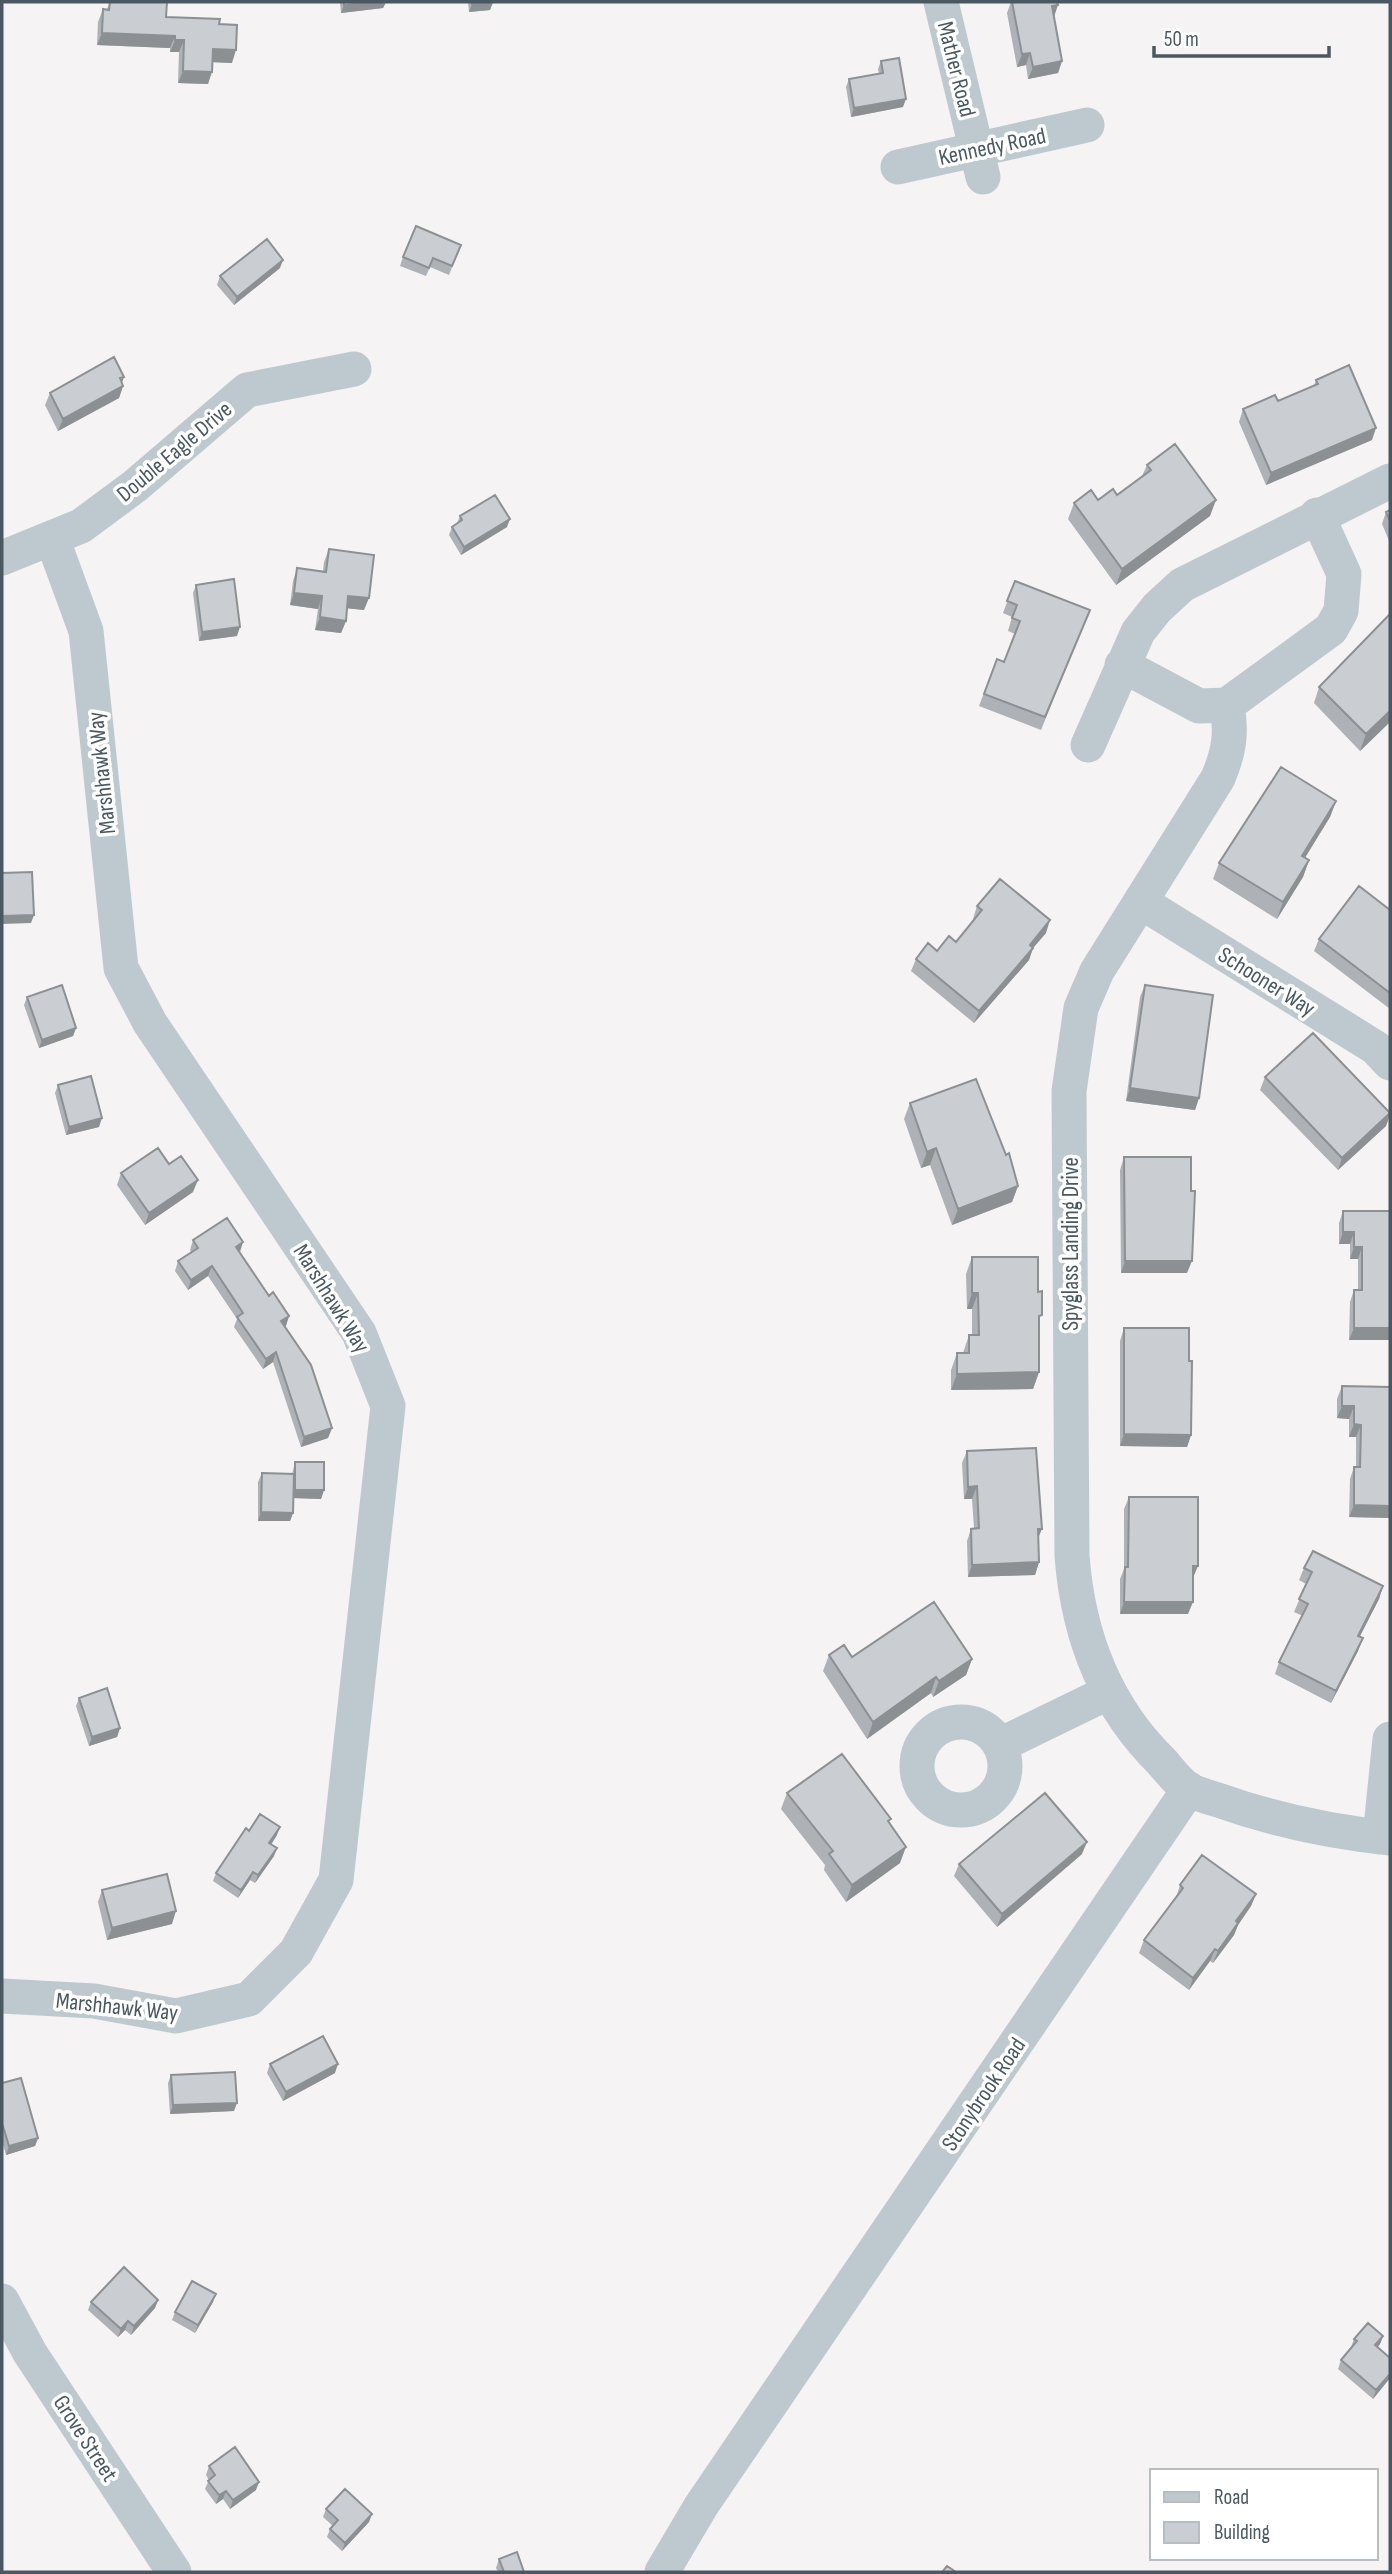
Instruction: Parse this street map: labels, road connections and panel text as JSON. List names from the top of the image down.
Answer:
{
  "streets": {
    "street": [
      "Mather Road",
      "Kennedy Road",
      "Double Eagle Drive",
      "Marshhawk Way",
      "Schooner Way",
      "Spyglass Landing Drive",
      "Stonybrook Road",
      "Grove Street"
    ]
  },
  "crossings": [
    ["Mather Road", "Kennedy Road"],
    ["Double Eagle Drive", "Marshhawk Way"],
    ["Schooner Way", "Spyglass Landing Drive"],
    ["Spyglass Landing Drive", "Stonybrook Road"]
  ],
  "legend": ["Road", "Building"],
  "scale_bar": "50 m"
}
